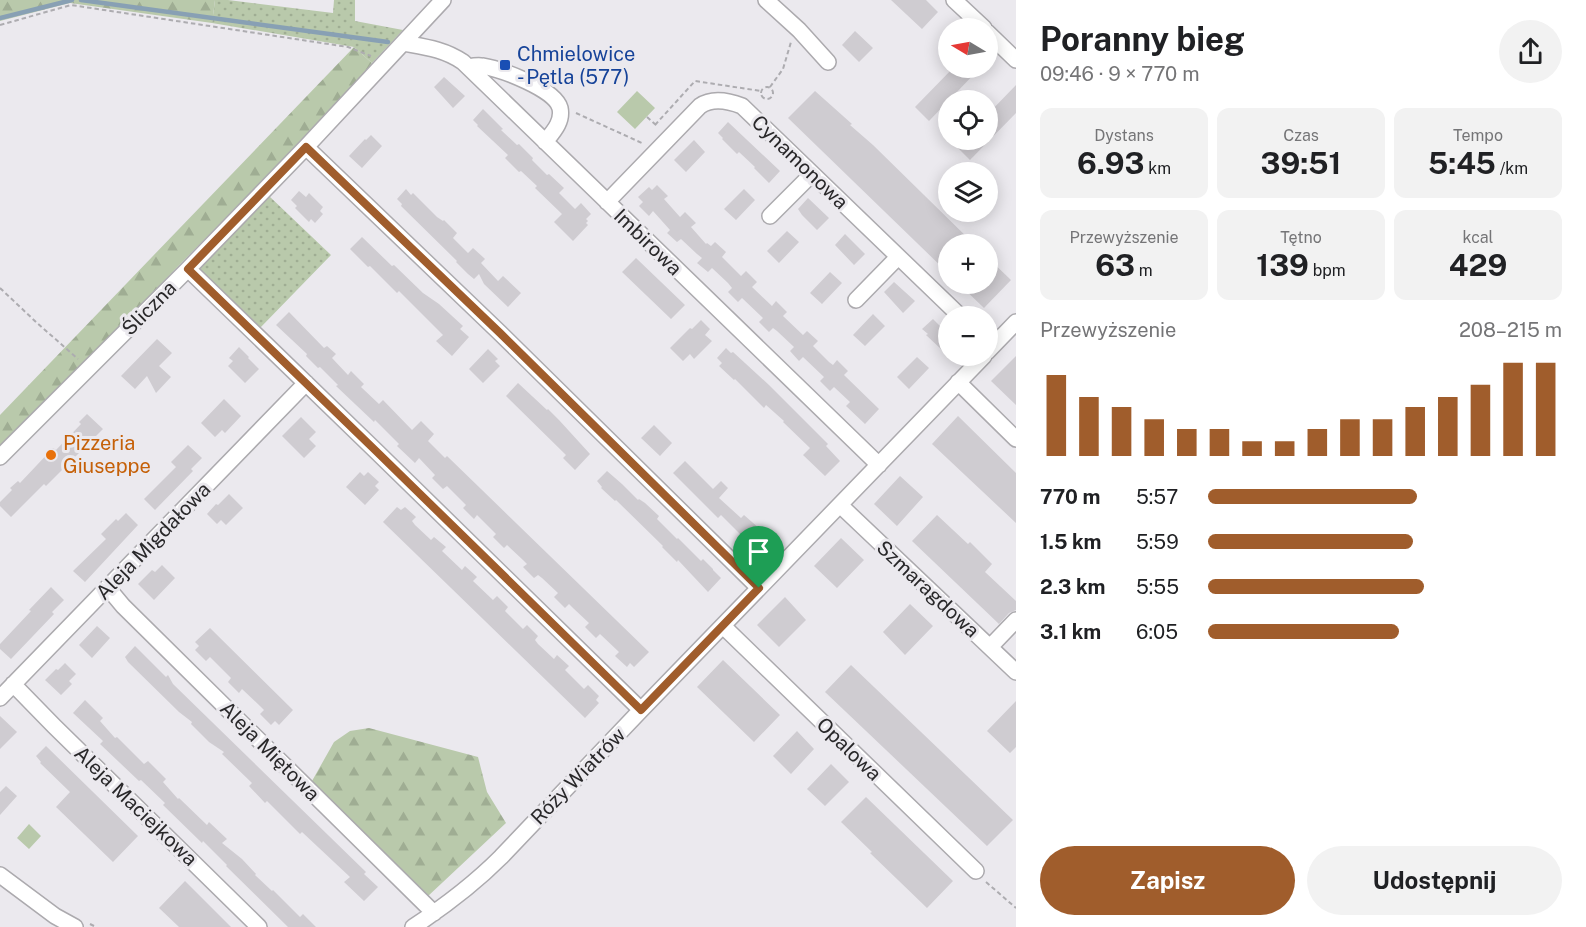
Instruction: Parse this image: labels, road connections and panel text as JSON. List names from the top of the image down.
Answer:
{
  "streets": {
    "street": [
      "Cynamonowa",
      "Imbirowa",
      "Śliczna",
      "Aleja Migdałowa",
      "Szmaragdowa",
      "Opalowa",
      "Aleja Miętowa",
      "Róży Wiatrów",
      "Aleja Maciejkowa"
    ]
  },
  "crossings": [
    ["Cynamonowa", "Imbirowa"],
    ["Imbirowa", "Śliczna"],
    ["Imbirowa", "Róży Wiatrów"],
    ["Aleja Migdałowa", "Aleja Miętowa"],
    ["Aleja Migdałowa", "Aleja Maciejkowa"],
    ["Szmaragdowa", "Róży Wiatrów"],
    ["Opalowa", "Róży Wiatrów"],
    ["Aleja Miętowa", "Róży Wiatrów"]
  ],
  "places": {
    "transit": ["Chmielowice - Pętla (577)"],
    "other": ["Pizzeria Giuseppe"]
  },
  "north": "left",
  "page": {
    "heading": ["Poranny bieg", "09:46 · 9 × 770 m"],
    "map_buttons": ["+", "−"],
    "stats": [
      ["Dystans", "6.93 km"],
      ["Czas", "39:51"],
      ["Tempo", "5:45 /km"],
      ["Przewyższenie", "63 m"],
      ["Tętno", "139 bpm"],
      ["kcal", "429"]
    ],
    "chart": ["Przewyższenie", "208–215 m"],
    "list": [
      {
        "name": "770 m",
        "note": "5:57"
      },
      {
        "name": "1.5 km",
        "note": "5:59"
      },
      {
        "name": "2.3 km",
        "note": "5:55"
      },
      {
        "name": "3.1 km",
        "note": "6:05"
      }
    ],
    "buttons": ["Zapisz", "Udostępnij"]
  }
}
